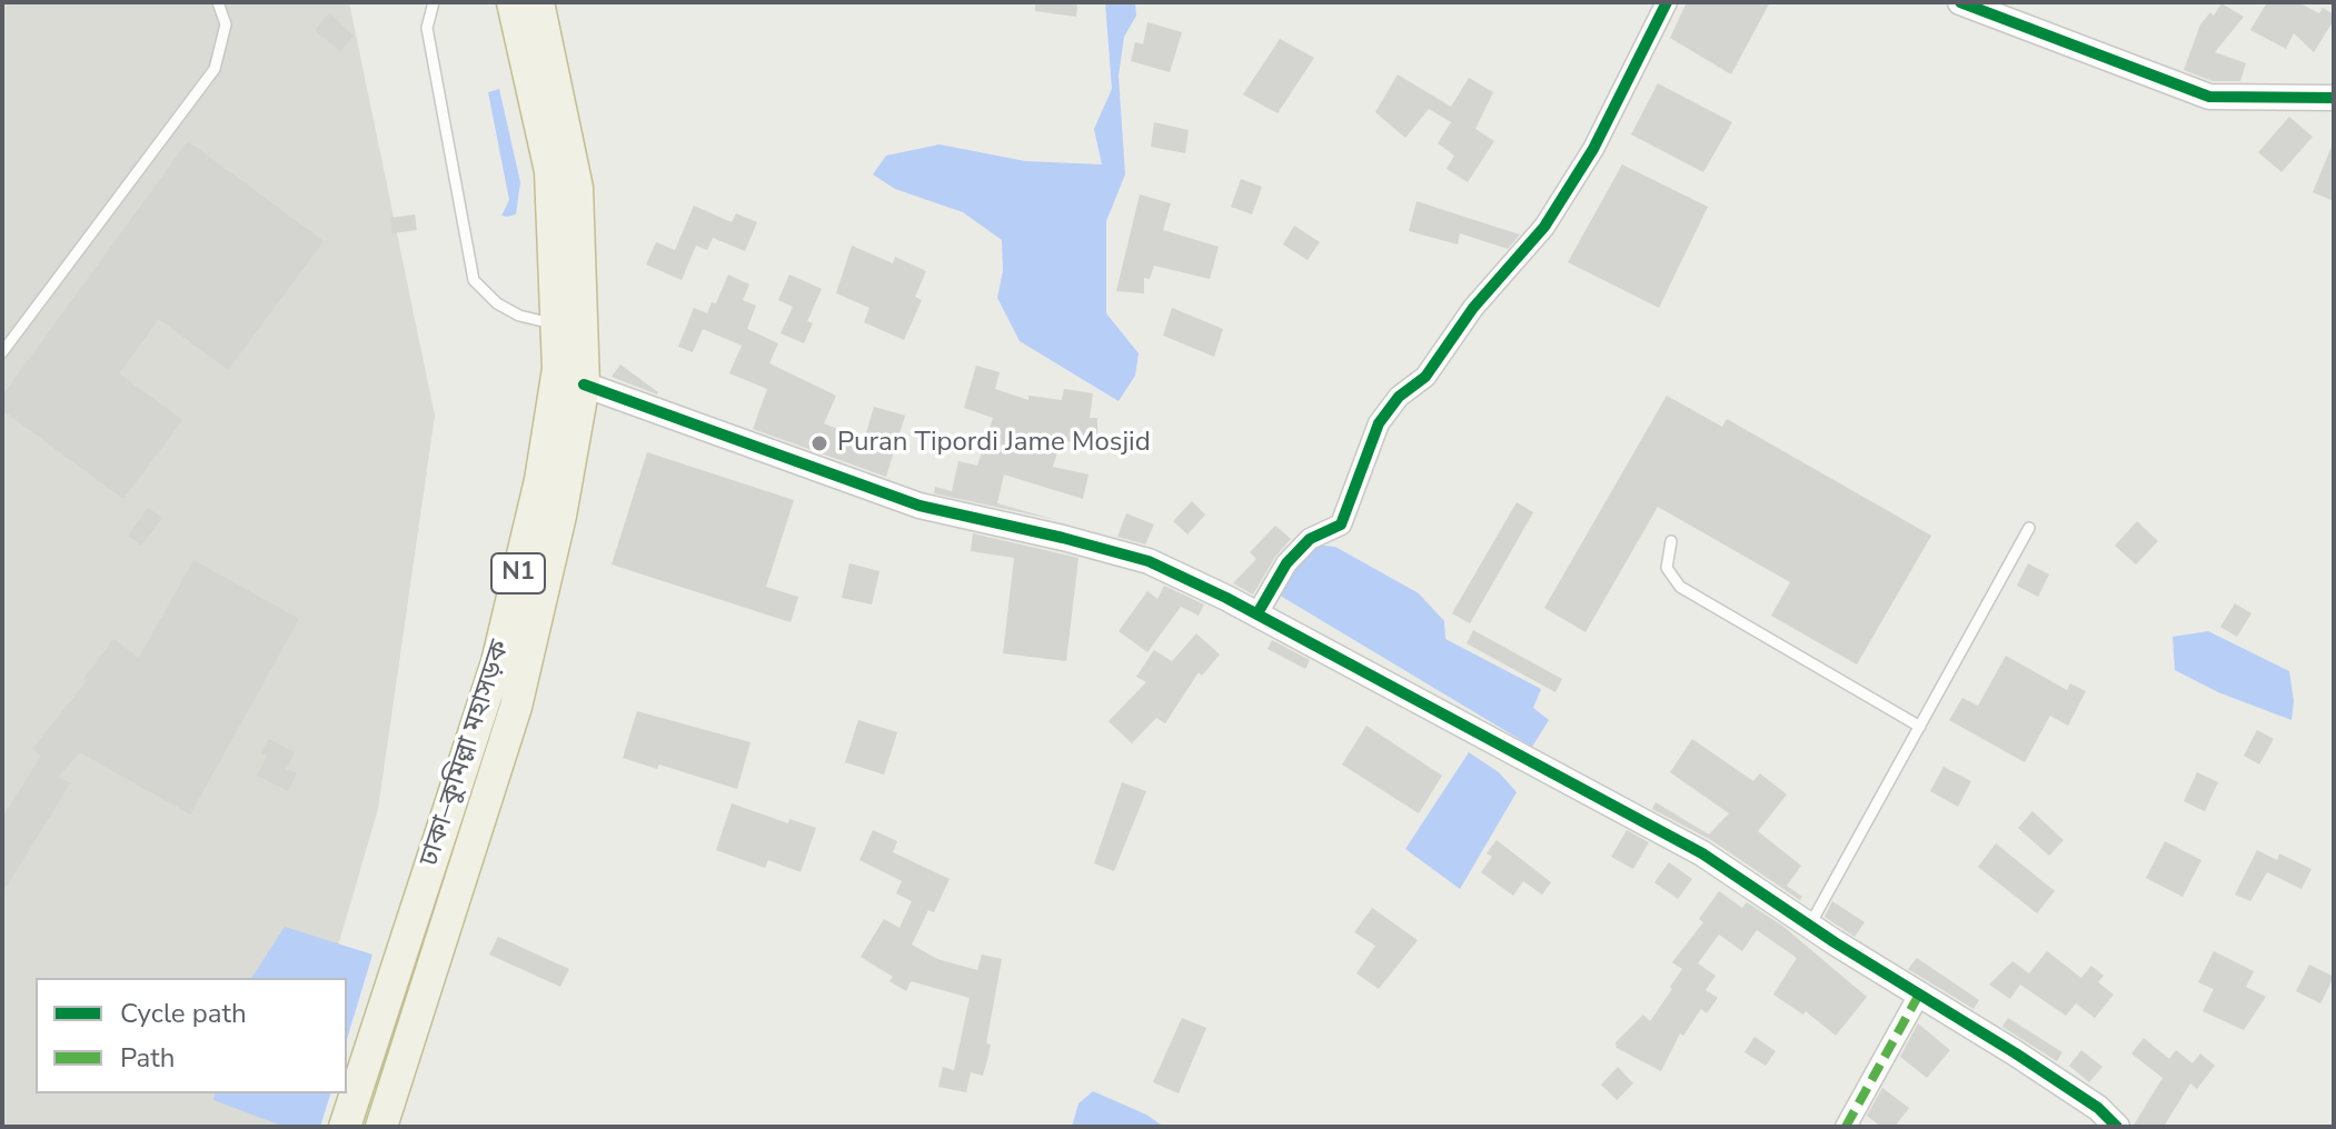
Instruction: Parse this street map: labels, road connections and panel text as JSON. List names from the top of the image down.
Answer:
{
  "streets": {
    "highway": ["N1", "ঢাকা–কুমিল্লা মহাসড়ক"]
  },
  "places": ["Puran Tipordi Jame Mosjid"],
  "legend": ["Cycle path", "Path"]
}
